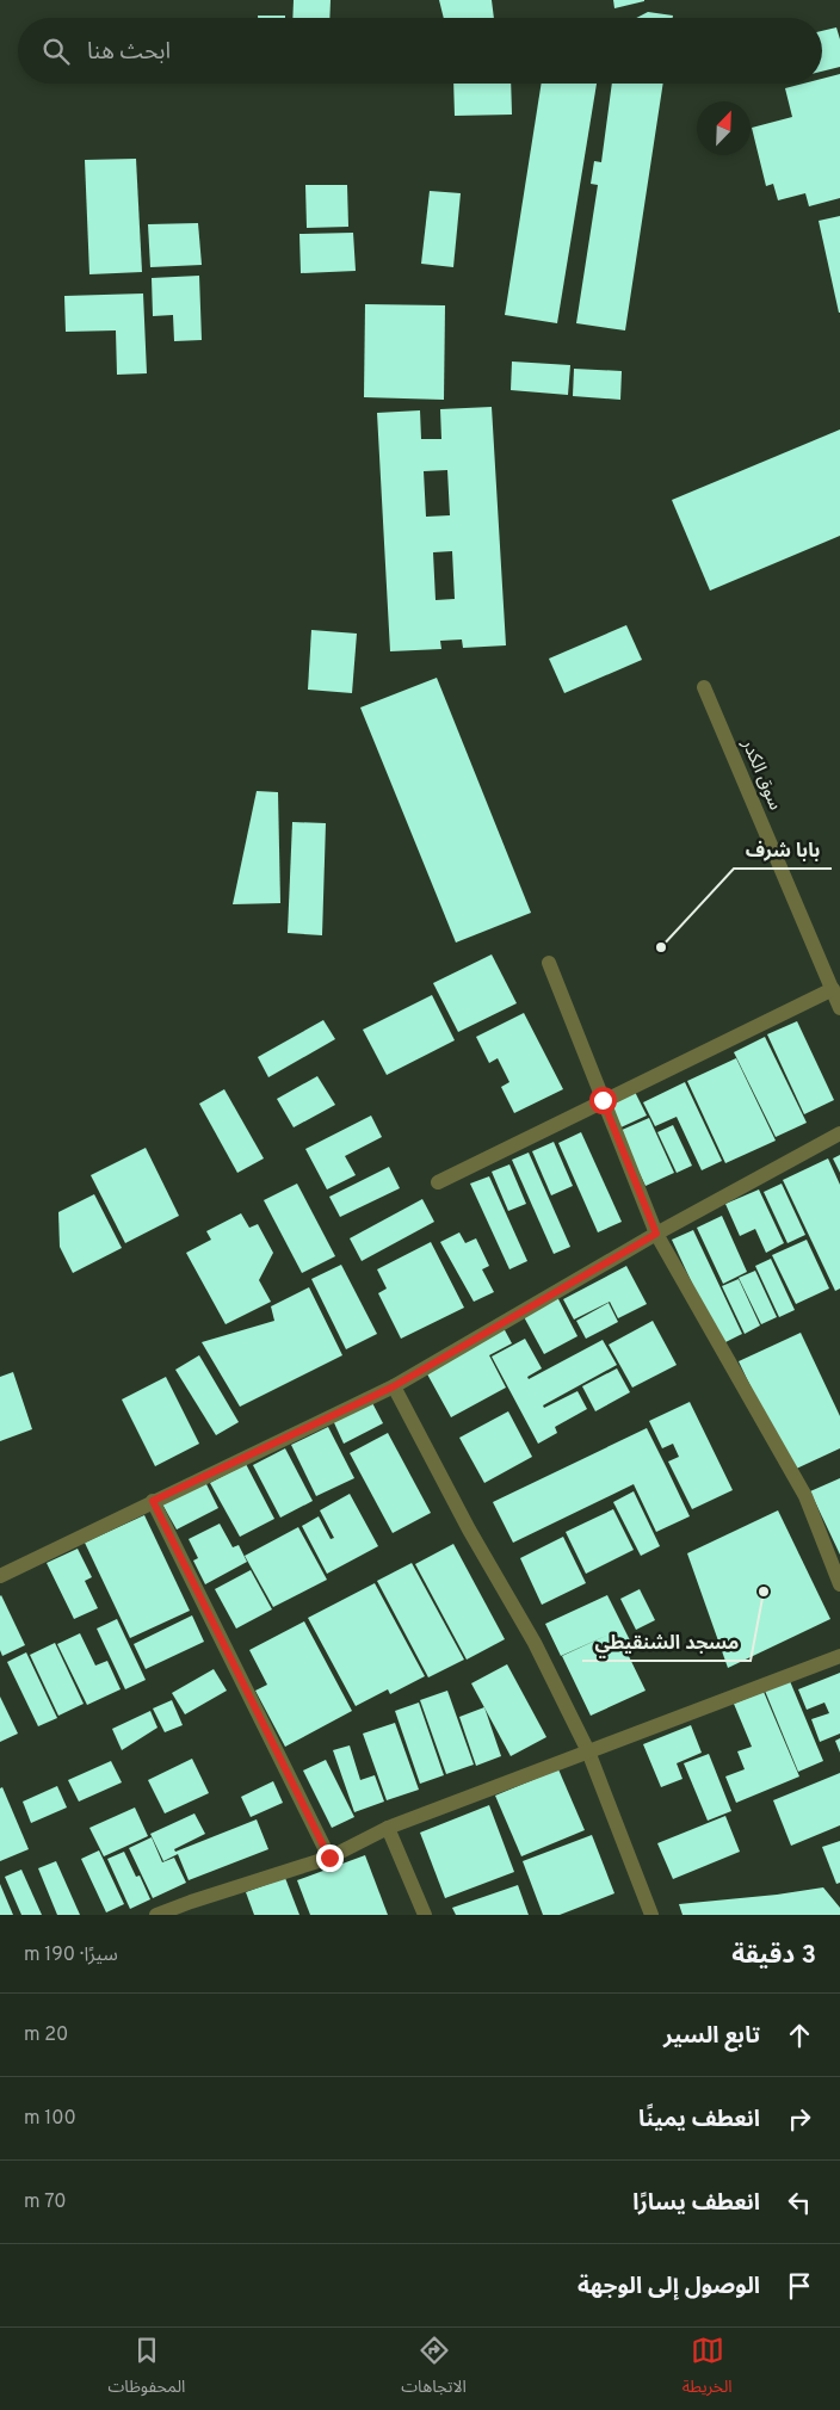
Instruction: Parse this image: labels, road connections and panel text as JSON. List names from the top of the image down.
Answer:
{
  "streets": {
    "street": ["سوق الكدر"]
  },
  "places": ["بابا شرف", "مسجد الشنقيطي"],
  "north": "top right",
  "page": {
    "search": "ابحث هنا",
    "heading": ["3 دقيقة", "سيرًا · 190 m"],
    "list": [
      ["تابع السير", "20 m"],
      ["انعطف يمينًا", "100 m"],
      ["انعطف يسارًا", "70 m"],
      "الوصول إلى الوجهة"
    ],
    "nav": ["الخريطة", "الاتجاهات", "المحفوظات"]
  }
}
